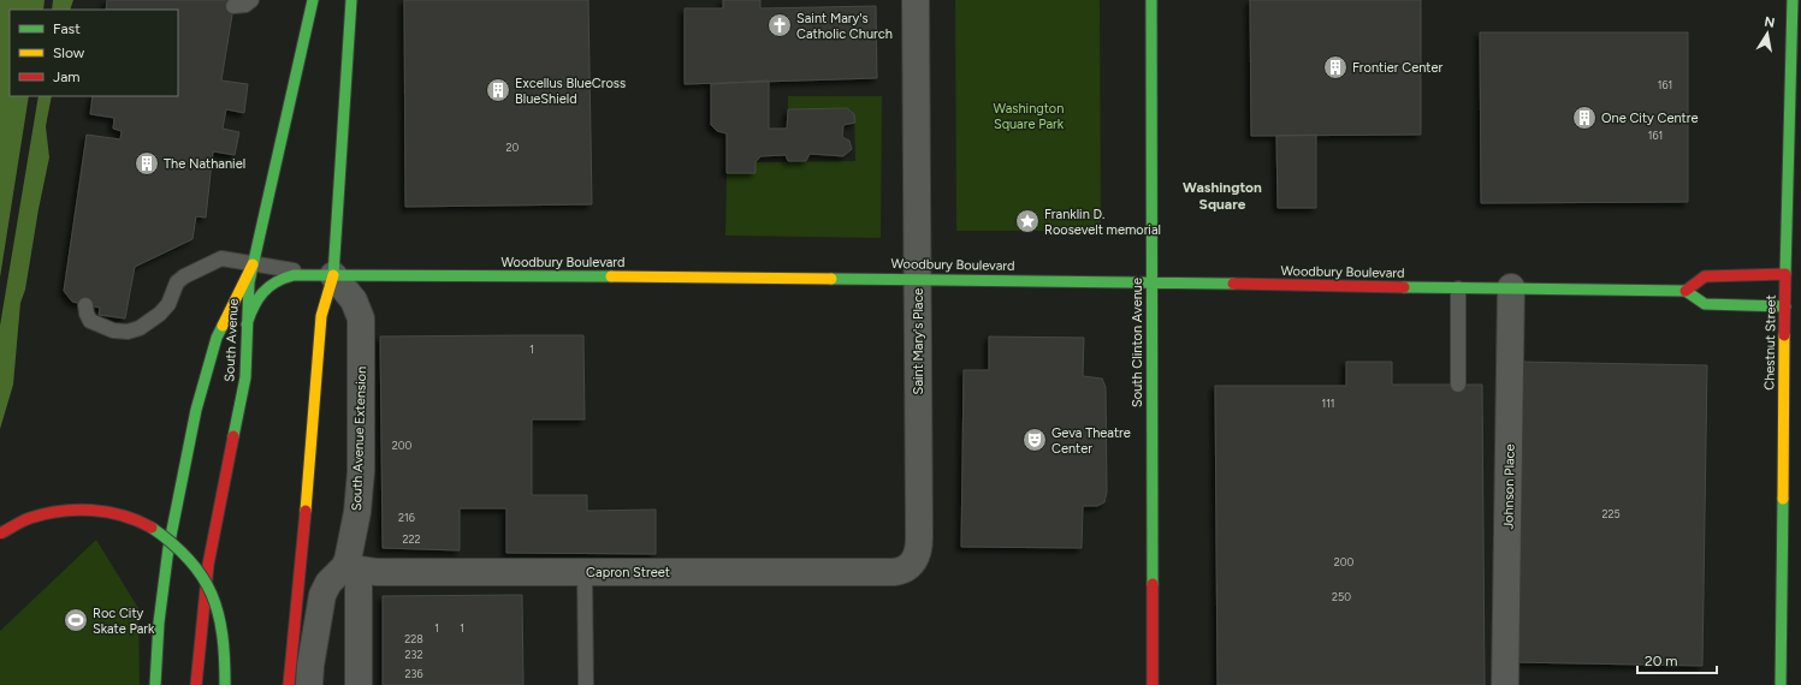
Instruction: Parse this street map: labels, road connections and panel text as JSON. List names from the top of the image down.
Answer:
{
  "streets": {
    "main road": [
      "Woodbury Boulevard",
      "South Avenue",
      "South Clinton Avenue",
      "Chestnut Street"
    ],
    "street": [
      "Saint Mary's Place",
      "South Avenue Extension",
      "Johnson Place",
      "Capron Street"
    ]
  },
  "crossings": [
    ["Woodbury Boulevard", "South Avenue"],
    ["Woodbury Boulevard", "Saint Mary's Place"],
    ["Woodbury Boulevard", "South Clinton Avenue"],
    ["Woodbury Boulevard", "South Avenue Extension"],
    ["Woodbury Boulevard", "Johnson Place"],
    ["Saint Mary's Place", "Capron Street"],
    ["South Avenue Extension", "Capron Street"]
  ],
  "districts": ["Washington Square"],
  "parks": ["Washington Square Park"],
  "places": {
    "church": ["Saint Mary's Catholic Church"],
    "building": [
      "Frontier Center",
      "Excellus BlueCross BlueShield",
      "One City Centre",
      "The Nathaniel"
    ],
    "place": ["Franklin D. Roosevelt memorial"],
    "theatre": ["Geva Theatre Center"],
    "sports": ["Roc City Skate Park"]
  },
  "house_numbers": [
    "161",
    "161",
    "20",
    "1",
    "111",
    "200",
    "225",
    "216",
    "222",
    "200",
    "250",
    "1",
    "1",
    "228",
    "232",
    "236"
  ],
  "legend": ["Fast", "Slow", "Jam"],
  "scale_bar": "20 m",
  "north": "top"
}
